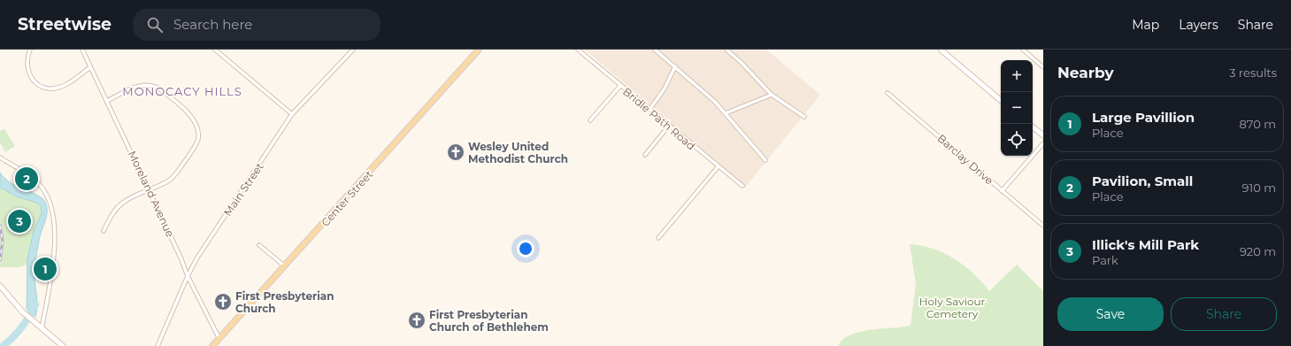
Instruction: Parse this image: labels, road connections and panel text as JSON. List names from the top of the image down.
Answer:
{
  "streets": {
    "main road": ["Center Street"],
    "street": [
      "Bridle Path Road",
      "Barclay Drive",
      "Main Street",
      "Moreland Avenue"
    ]
  },
  "crossings": [
    ["Main Street", "Moreland Avenue"],
    ["Moreland Avenue", "Center Street"]
  ],
  "districts": ["MONOCACY HILLS"],
  "parks": ["Holy Saviour Cemetery"],
  "places": {
    "church": ["Wesley United Methodist Church", "First Presbyterian Church", "First Presbyterian Church of Bethlehem"]
  },
  "page": {
    "header": "Streetwise",
    "search": "Search here",
    "nav": ["Map", "Layers", "Share"],
    "heading": ["Nearby", "3 results"],
    "map_buttons": ["+", "−"],
    "list": [
      {
        "mark": "1",
        "name": "Large Pavillion",
        "note": "Place",
        "value": "870 m"
      },
      {
        "mark": "2",
        "name": "Pavilion, Small",
        "note": "Place",
        "value": "910 m"
      },
      {
        "mark": "3",
        "name": "Illick's Mill Park",
        "note": "Park",
        "value": "920 m"
      }
    ],
    "pins": ["2", "3", "1"],
    "buttons": ["Save", "Share"]
  }
}
